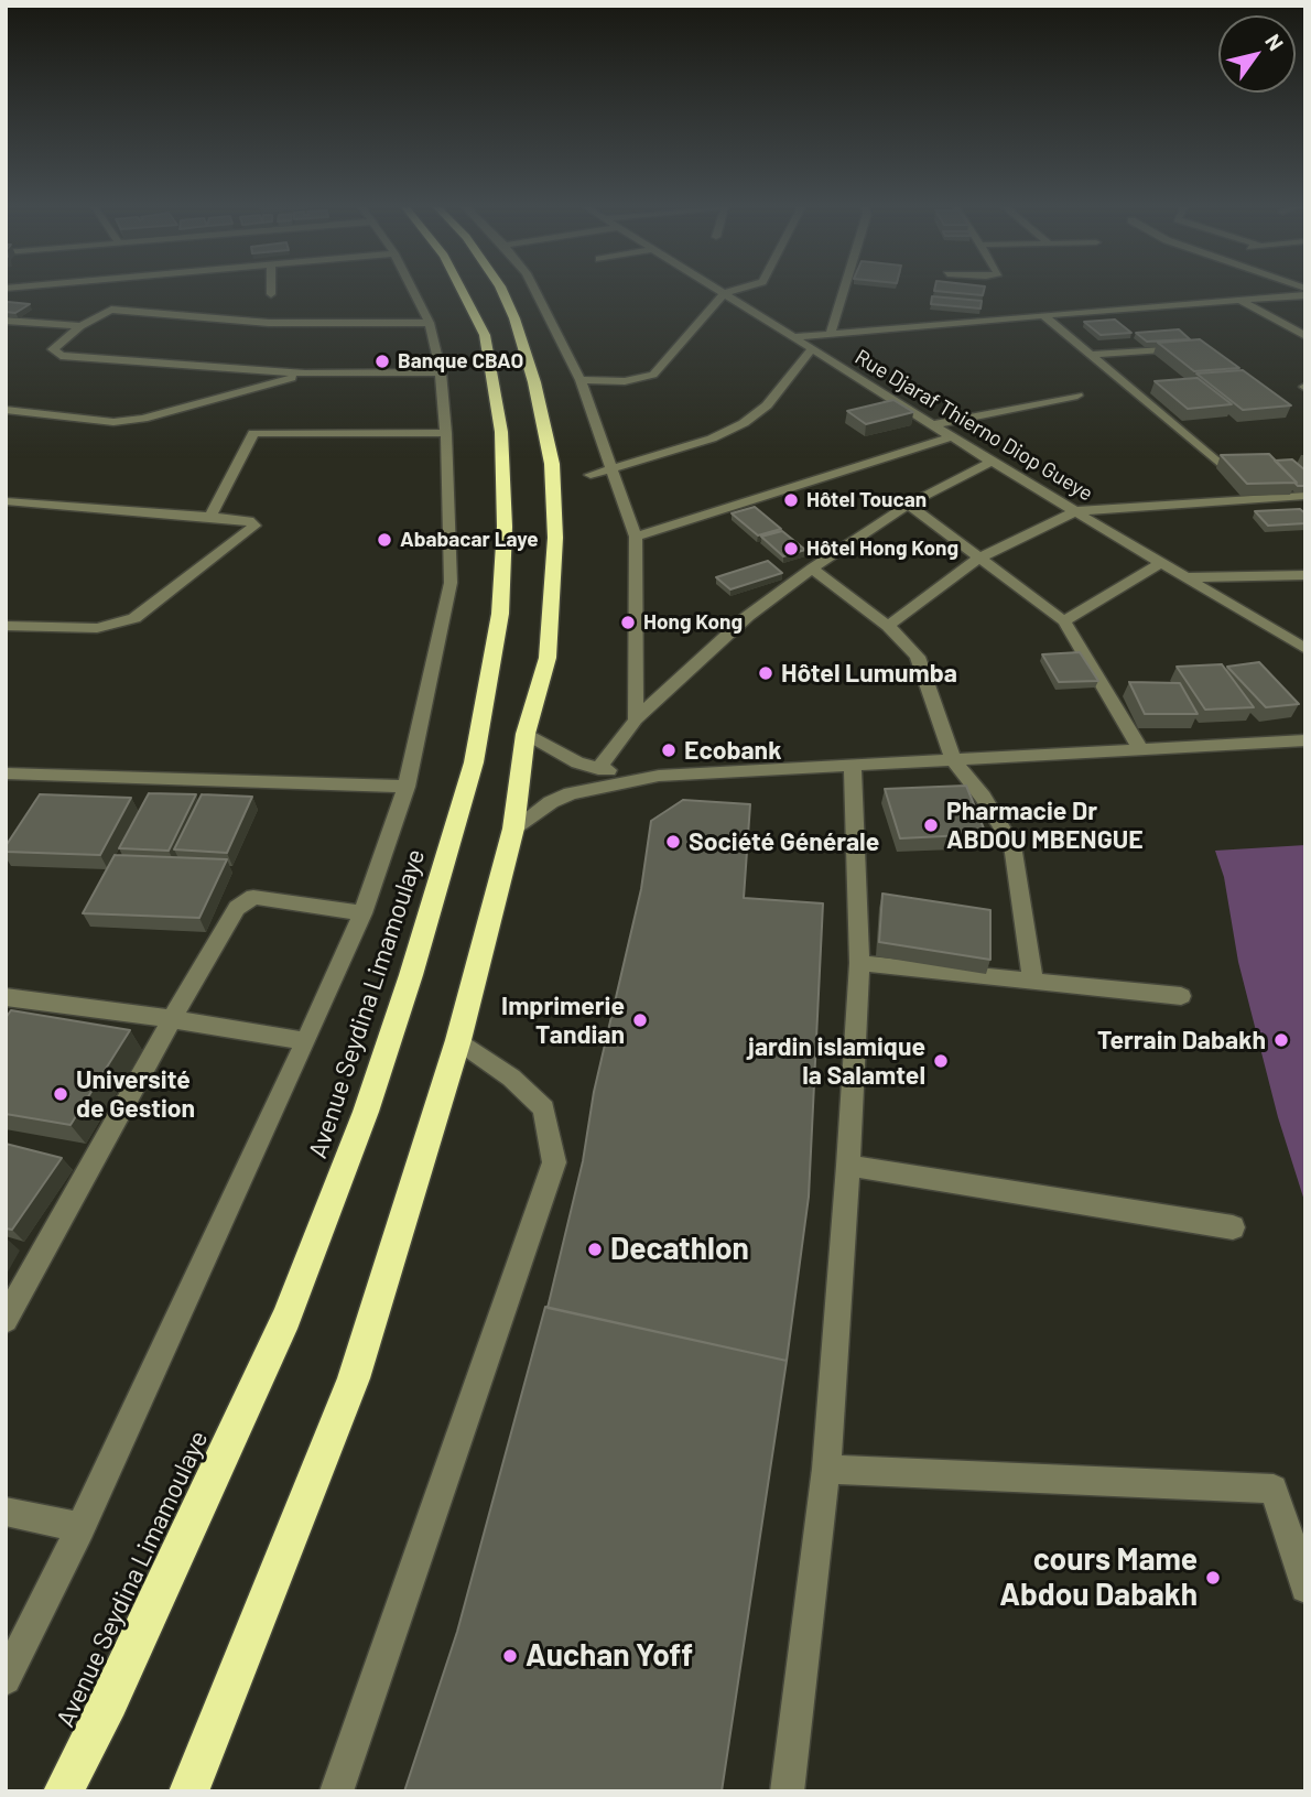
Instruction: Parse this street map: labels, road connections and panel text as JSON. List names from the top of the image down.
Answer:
{
  "streets": {
    "highway": ["Avenue Seydina Limamoulaye"],
    "street": ["Rue Djaraf Thierno Diop Gueye"]
  },
  "places": [
    "Banque CBAO",
    "Hôtel Toucan",
    "Ababacar Laye",
    "Hôtel Hong Kong",
    "Hong Kong",
    "Hôtel Lumumba",
    "Ecobank",
    "Pharmacie Dr ABDOU MBENGUE",
    "Société Générale",
    "Imprimerie Tandian",
    "Terrain Dabakh",
    "jardin islamique la Salamtel",
    "Université de Gestion",
    "Decathlon",
    "cours Mame Abdou Dabakh",
    "Auchan Yoff"
  ],
  "north": "top right"
}
